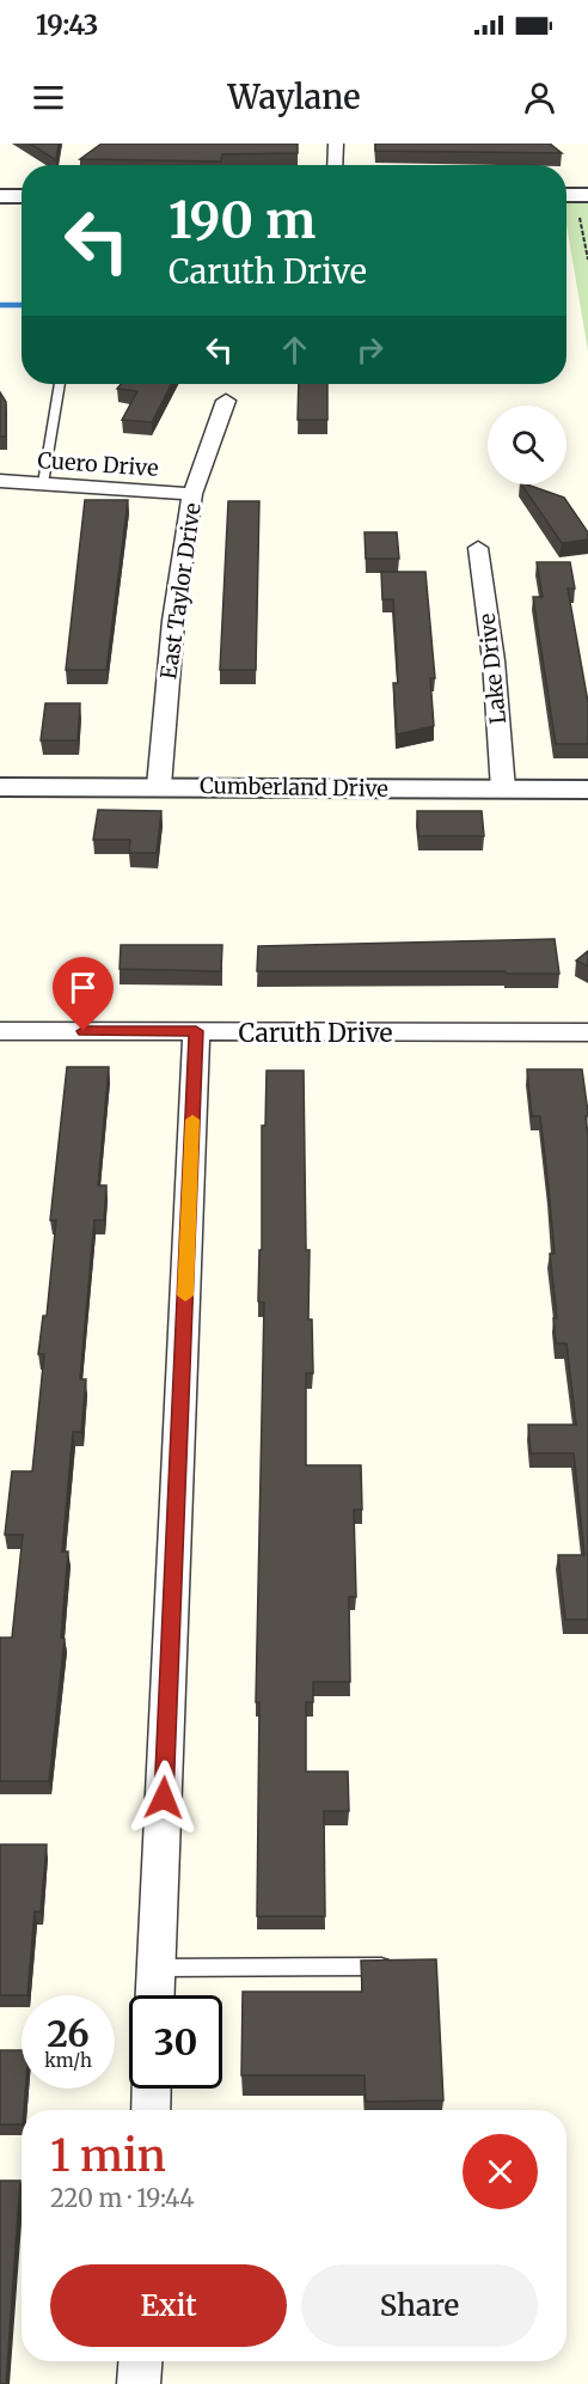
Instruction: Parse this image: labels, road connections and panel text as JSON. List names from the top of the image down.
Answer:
{
  "streets": {
    "street": [
      "Cuero Drive",
      "East Taylor Drive",
      "Lake Drive",
      "Cumberland Drive",
      "Caruth Drive"
    ]
  },
  "crossings": [
    ["Cuero Drive", "East Taylor Drive"],
    ["East Taylor Drive", "Cumberland Drive"],
    ["Lake Drive", "Cumberland Drive"]
  ],
  "page": {
    "status": "19:43",
    "header": "Waylane",
    "turn": ["190 m", "Caruth Drive"],
    "speed": "26 km/h",
    "limit": "30",
    "heading": ["1 min", "220 m · 19:44"],
    "buttons": ["Exit", "Share"]
  }
}
